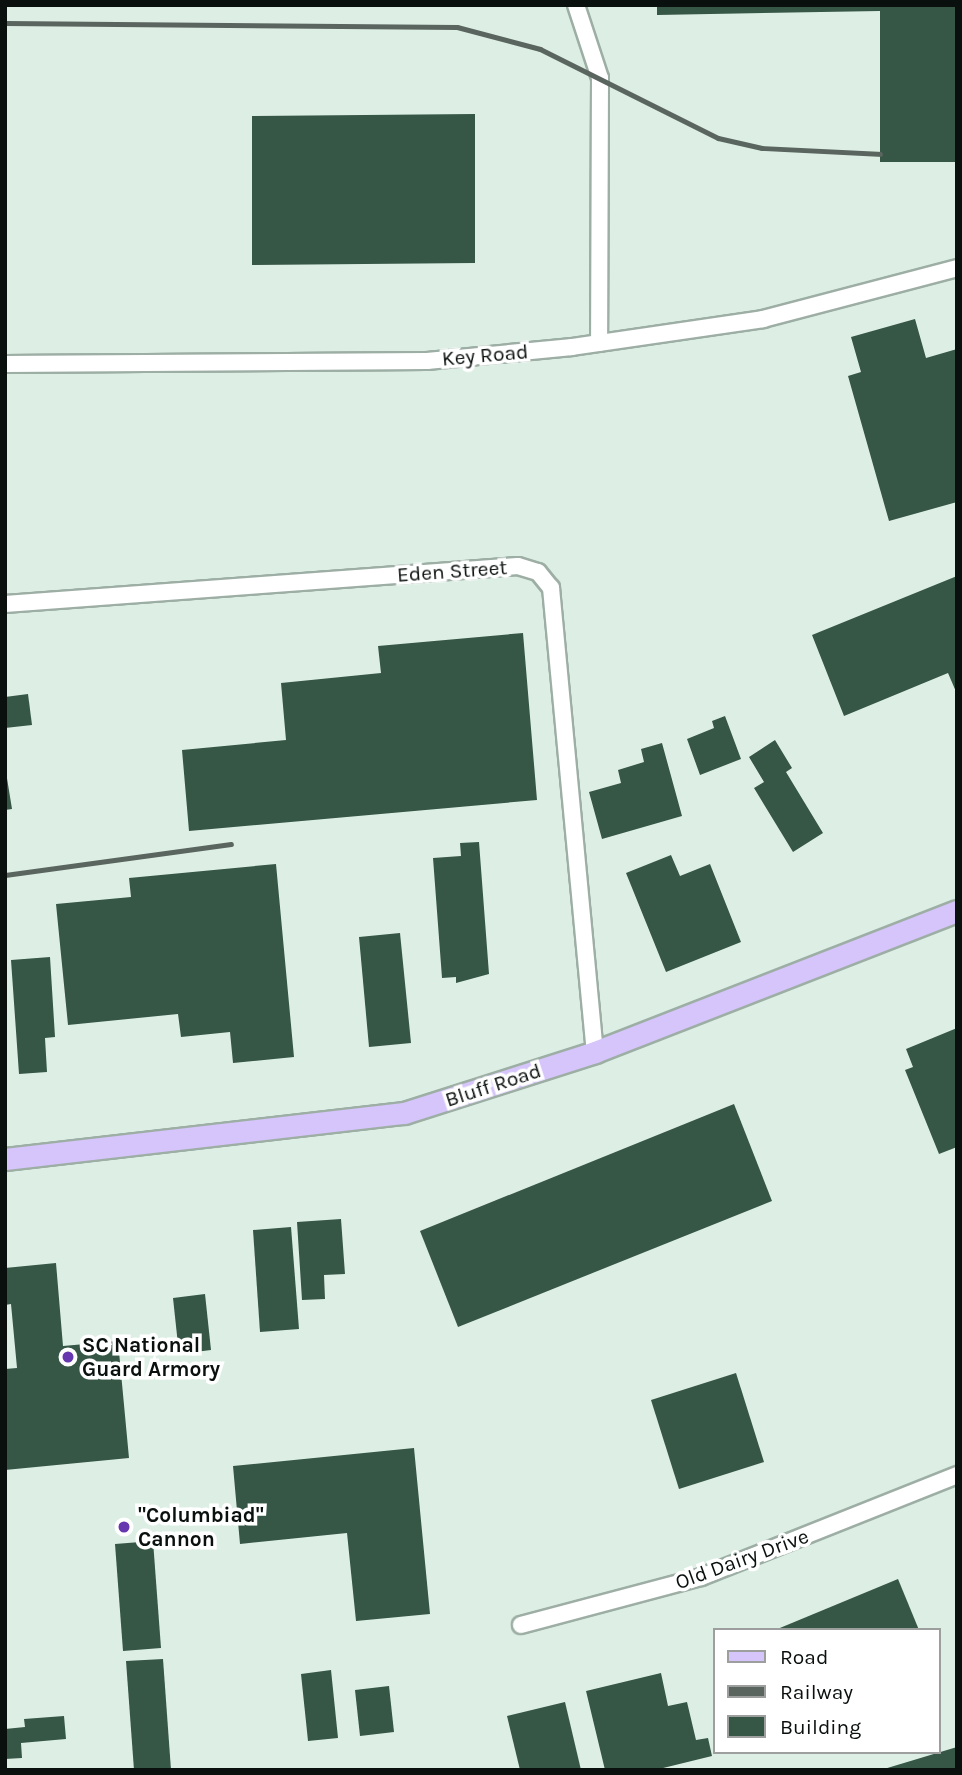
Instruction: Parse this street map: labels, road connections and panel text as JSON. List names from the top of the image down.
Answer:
{
  "streets": {
    "main road": ["Bluff Road"],
    "street": ["Key Road", "Eden Street", "Old Dairy Drive"]
  },
  "crossings": [
    ["Eden Street", "Bluff Road"]
  ],
  "places": ["SC National Guard Armory", "\"Columbiad\" Cannon"],
  "legend": ["Road", "Railway", "Building"]
}
